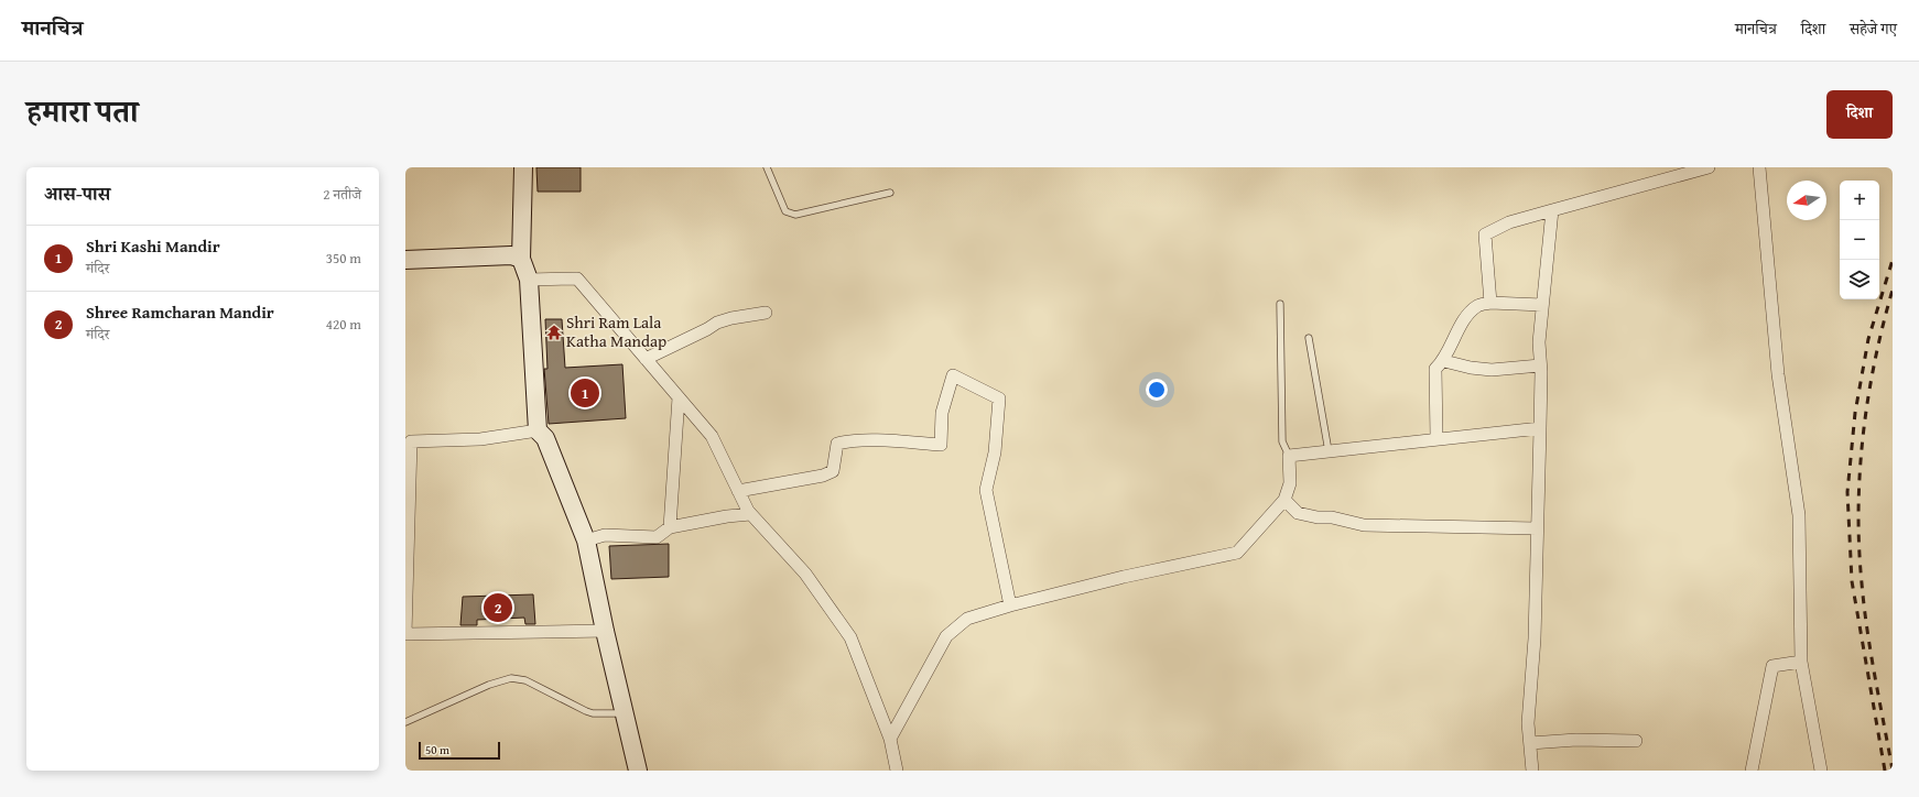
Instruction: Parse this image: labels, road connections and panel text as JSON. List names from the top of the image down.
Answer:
{
  "places": {
    "temple": ["Shri Ram Lala Katha Mandap"]
  },
  "scale_bar": "50 m",
  "north": "left",
  "page": {
    "header": "मानचित्र",
    "nav": ["मानचित्र", "दिशा", "सहेजे गए"],
    "title": "हमारा पता",
    "buttons": "दिशा",
    "heading": ["आस-पास", "2 नतीजे"],
    "map_buttons": ["+", "−"],
    "list": [
      {
        "mark": "1",
        "name": "Shri Kashi Mandir",
        "note": "मंदिर",
        "value": "350 m"
      },
      {
        "mark": "2",
        "name": "Shree Ramcharan Mandir",
        "note": "मंदिर",
        "value": "420 m"
      }
    ],
    "pins": ["1", "2"],
    "scale": "50 m"
  }
}
